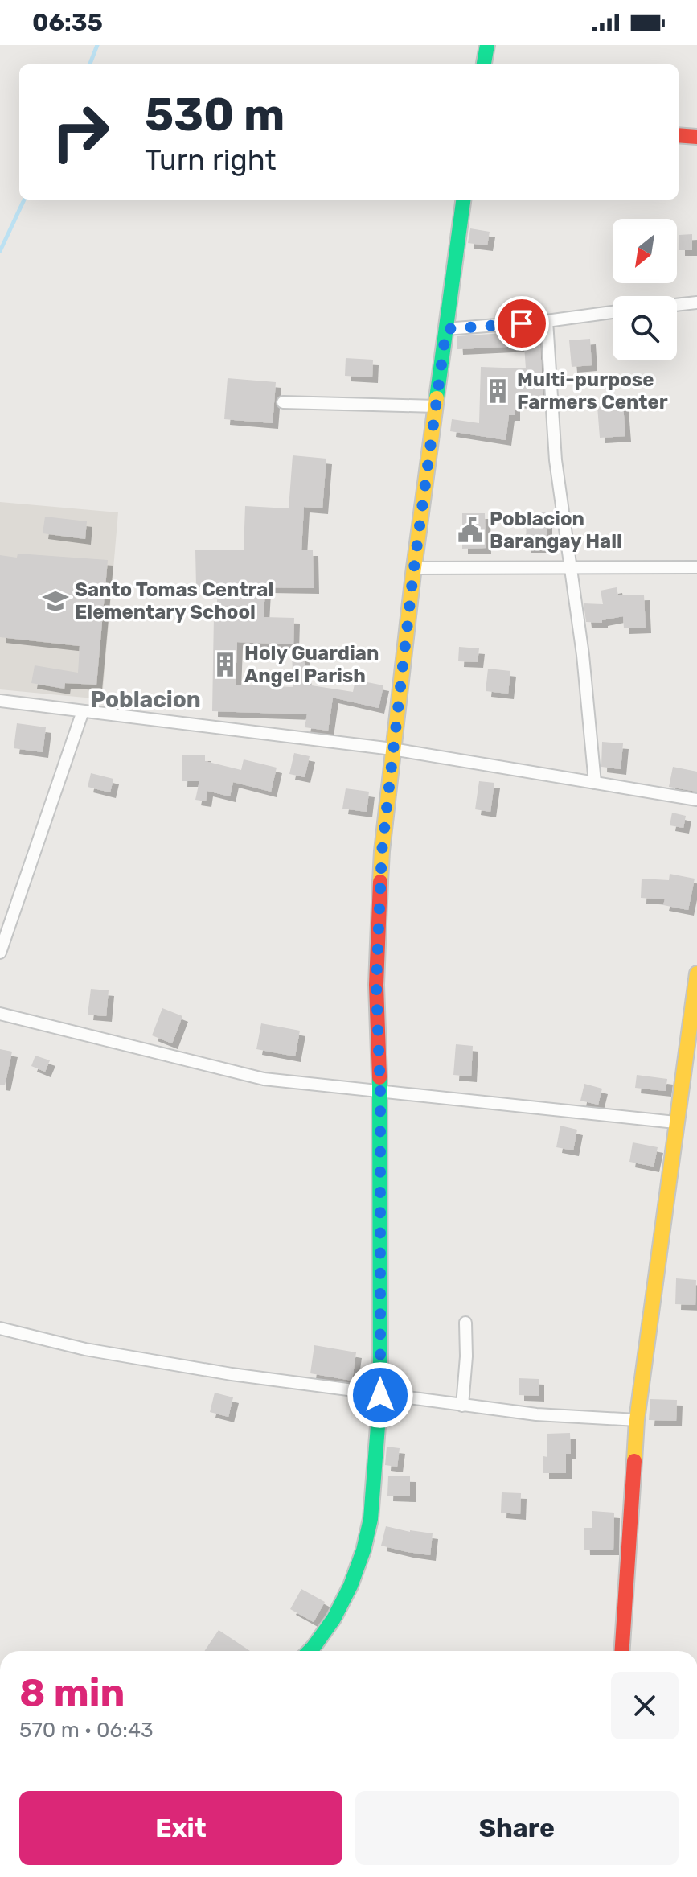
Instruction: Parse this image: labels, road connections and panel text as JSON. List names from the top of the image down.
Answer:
{
  "districts": ["Poblacion"],
  "places": {
    "building": ["Multi-purpose Farmers Center", "Holy Guardian Angel Parish"],
    "public building": ["Poblacion Barangay Hall"],
    "school or university": ["Santo Tomas Central Elementary School"]
  },
  "north": "bottom left",
  "page": {
    "status": "06:35",
    "turn": ["530 m", "Turn right"],
    "heading": ["8 min", "570 m · 06:43"],
    "buttons": ["Exit", "Share"]
  }
}
